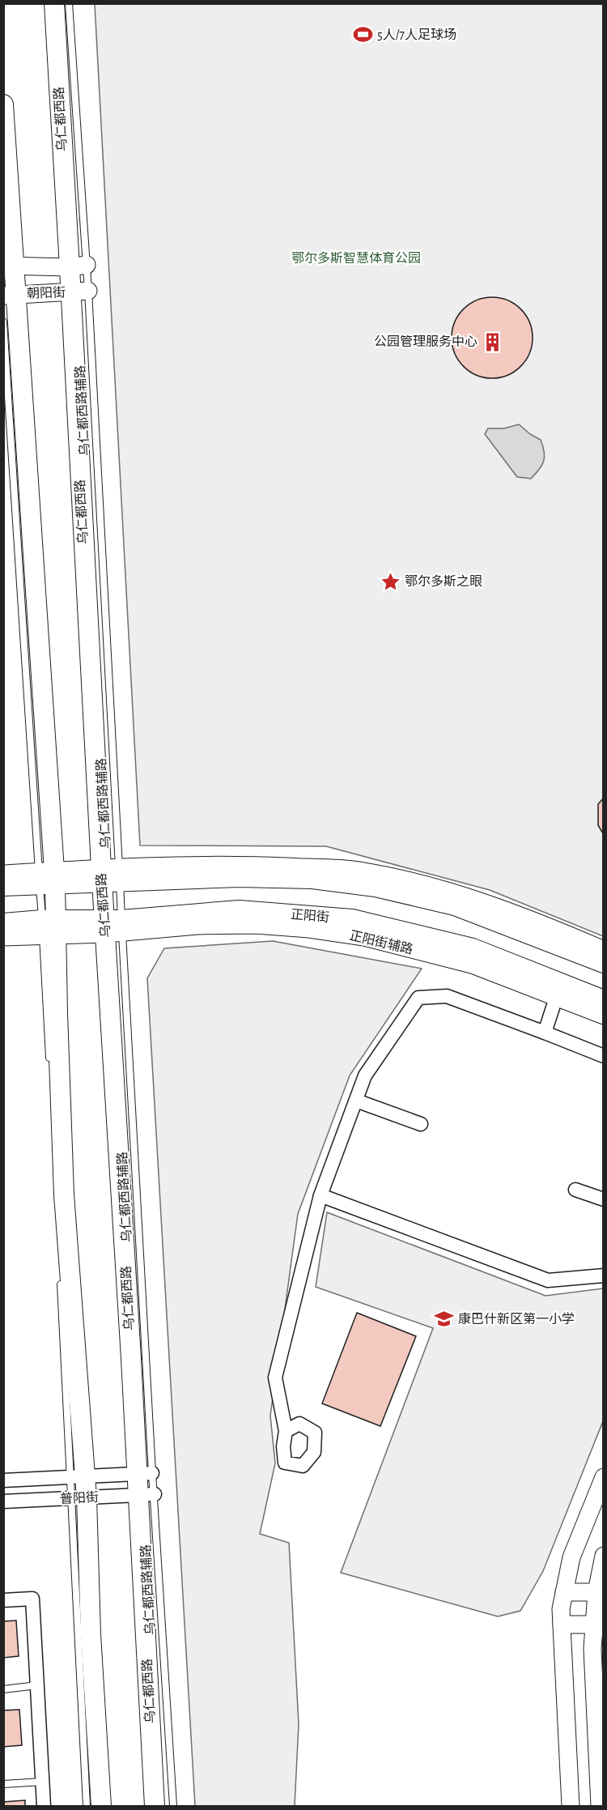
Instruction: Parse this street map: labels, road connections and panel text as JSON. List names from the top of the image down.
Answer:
{
  "streets": {
    "main road": ["乌仁都西路", "正阳街"],
    "street": ["朝阳街", "正阳街辅路", "普阳街"],
    "lane": ["乌仁都西路辅路"]
  },
  "crossings": [
    ["乌仁都西路", "朝阳街"],
    ["乌仁都西路", "乌仁都西路辅路"],
    ["乌仁都西路", "正阳街"],
    ["乌仁都西路", "正阳街辅路"],
    ["乌仁都西路", "普阳街"],
    ["乌仁都西路辅路", "普阳街"],
    ["正阳街", "正阳街辅路"]
  ],
  "parks": ["鄂尔多斯智慧体育公园"],
  "places": {
    "sports": ["5人/7人足球场"],
    "building": ["公园管理服务中心"],
    "place": ["鄂尔多斯之眼"],
    "school or university": ["康巴什新区第一小学"]
  }
}
